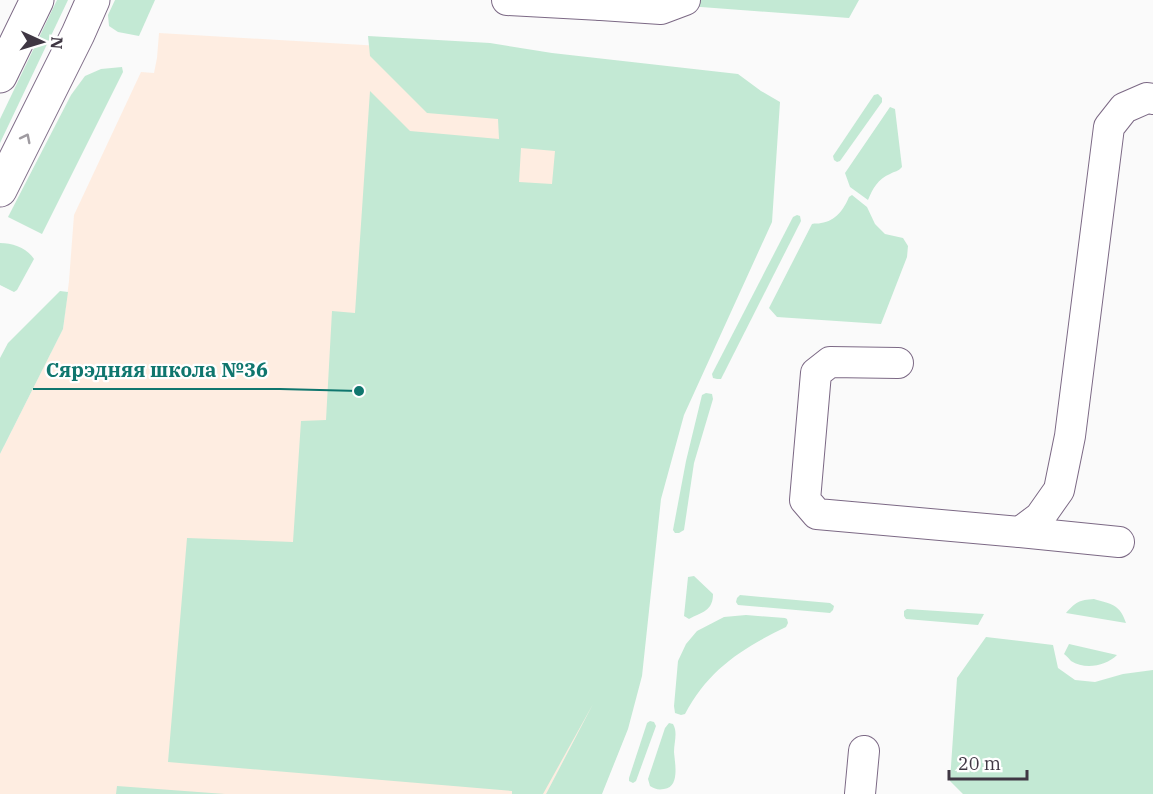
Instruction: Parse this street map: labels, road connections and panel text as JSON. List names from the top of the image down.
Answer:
{
  "places": ["Сярэдняя школа №36"],
  "scale_bar": "20 m",
  "north": "right"
}
